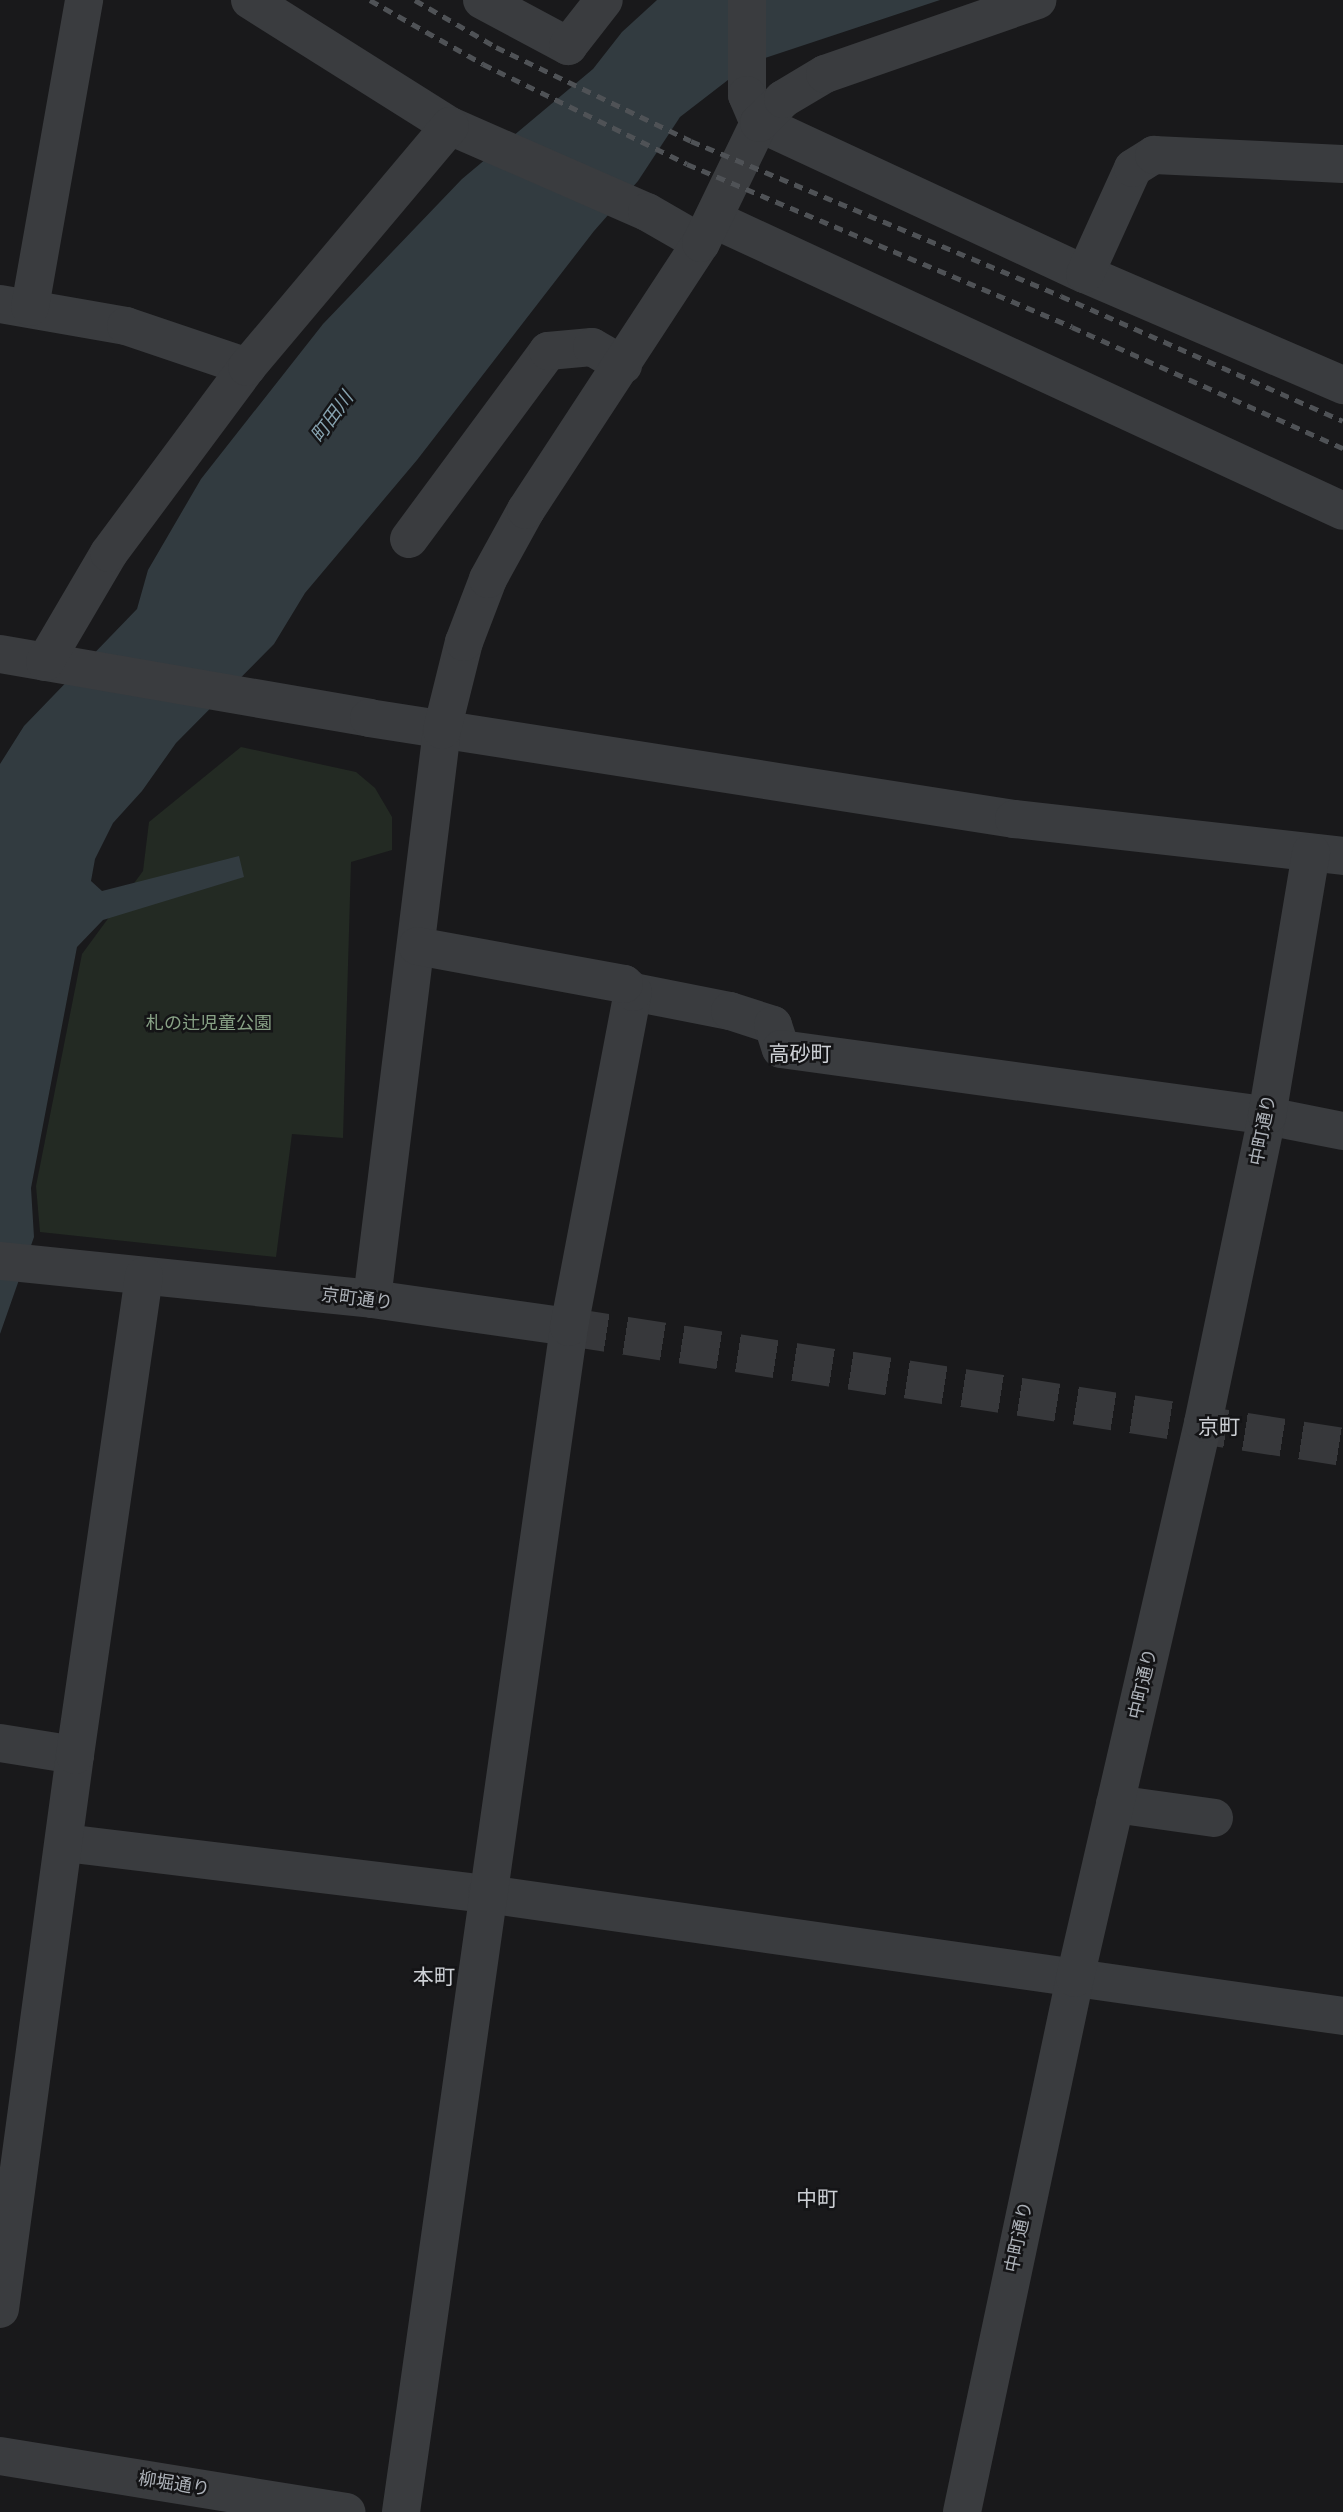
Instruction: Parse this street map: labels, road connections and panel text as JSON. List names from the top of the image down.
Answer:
{
  "streets": {
    "street": ["中町通り", "京町通り", "柳堀通り"]
  },
  "districts": [
    "高砂町",
    "京町",
    "本町",
    "中町"
  ],
  "water": ["町田川"],
  "parks": ["札の辻児童公園"]
}
